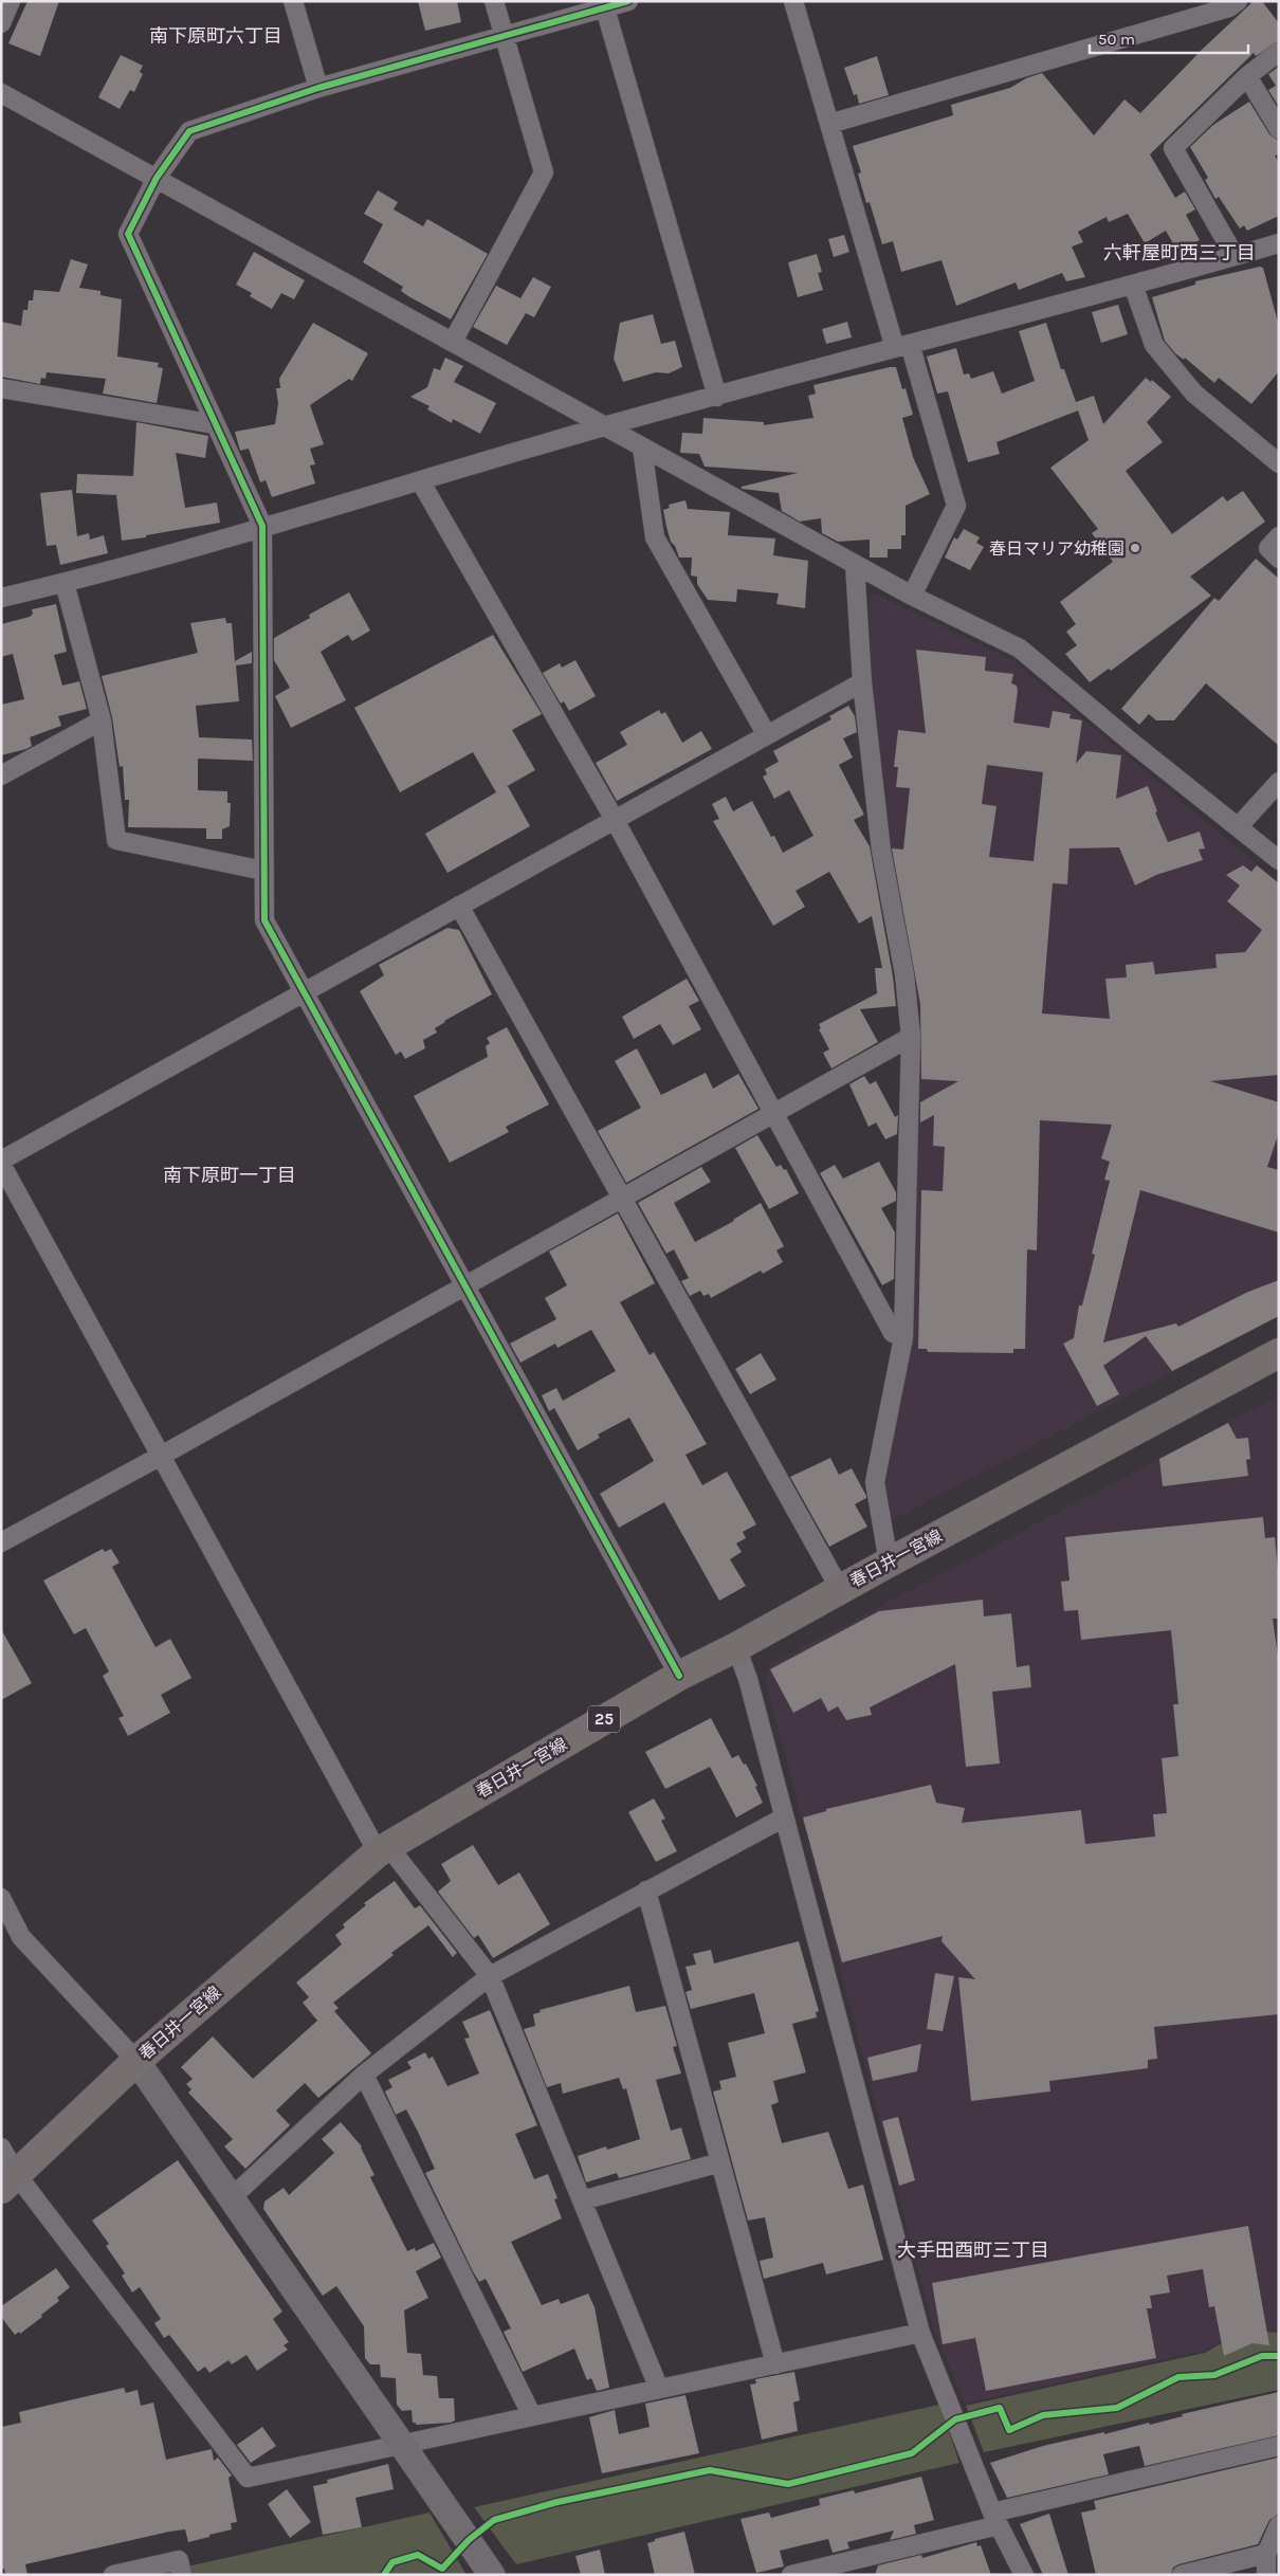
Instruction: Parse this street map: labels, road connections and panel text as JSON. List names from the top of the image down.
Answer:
{
  "streets": {
    "main road": ["春日井一宮線", "25"]
  },
  "districts": [
    "南下原町六丁目",
    "六軒屋町西三丁目",
    "南下原町一丁目",
    "大手田酉町三丁目"
  ],
  "places": ["春日マリア幼稚園"],
  "scale_bar": "50 m"
}
